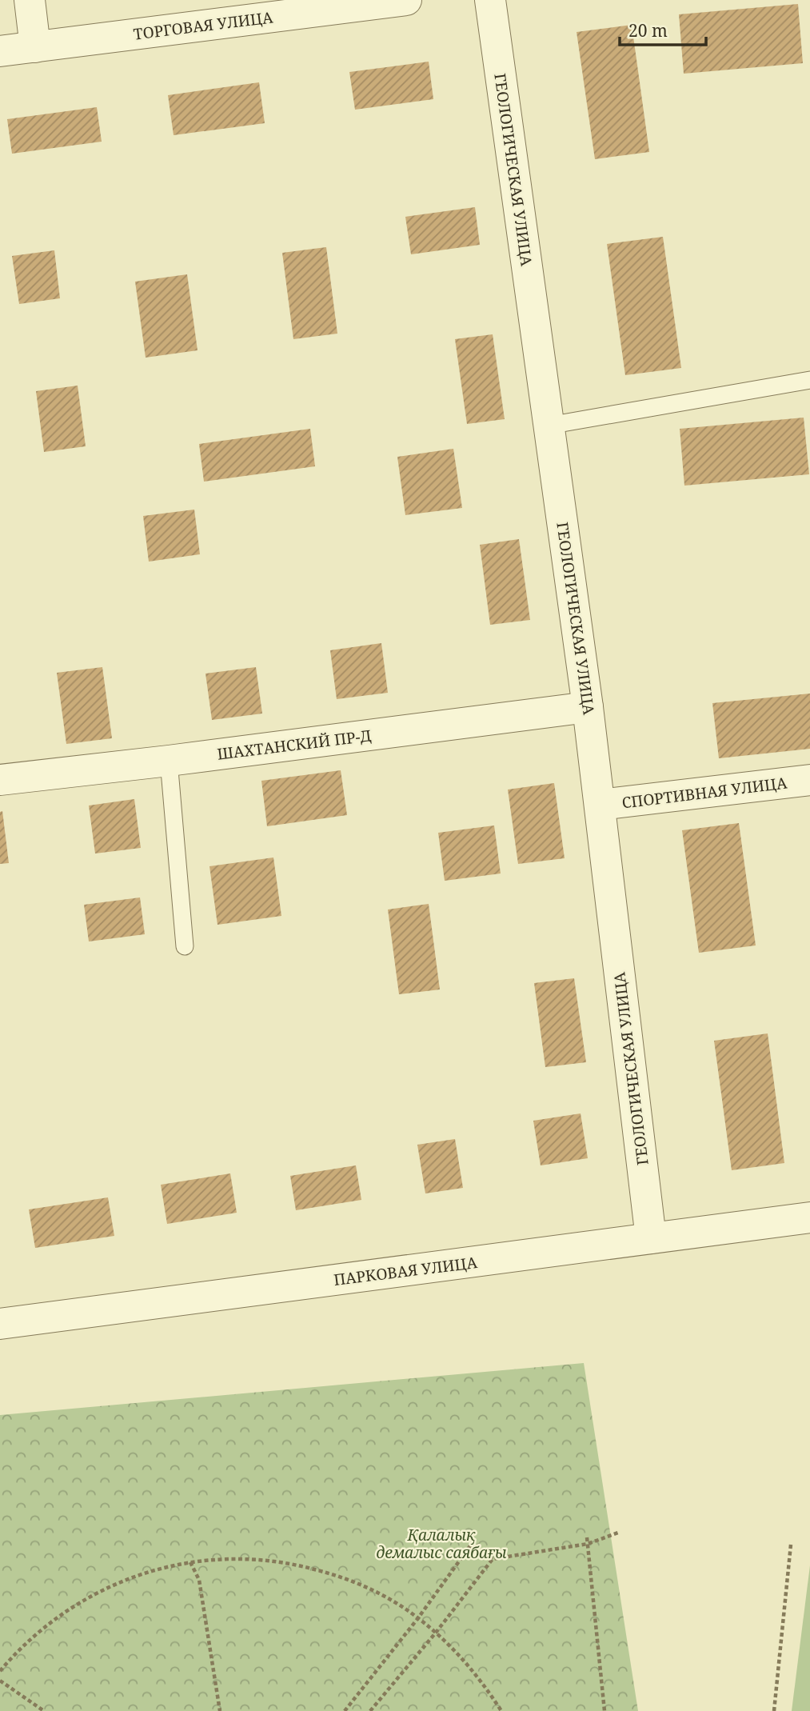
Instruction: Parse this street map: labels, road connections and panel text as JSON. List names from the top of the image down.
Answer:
{
  "streets": {
    "street": [
      "ТОРГОВАЯ УЛИЦА",
      "ГЕОЛОГИЧЕСКАЯ УЛИЦА",
      "ШАХТАНСКИЙ ПР-Д",
      "СПОРТИВНАЯ УЛИЦА",
      "ПАРКОВАЯ УЛИЦА"
    ]
  },
  "crossings": [
    ["ГЕОЛОГИЧЕСКАЯ УЛИЦА", "ШАХТАНСКИЙ ПР-Д"],
    ["ГЕОЛОГИЧЕСКАЯ УЛИЦА", "СПОРТИВНАЯ УЛИЦА"],
    ["ГЕОЛОГИЧЕСКАЯ УЛИЦА", "ПАРКОВАЯ УЛИЦА"]
  ],
  "parks": ["Қалалық демалыс саябағы"],
  "scale_bar": "20 m"
}
